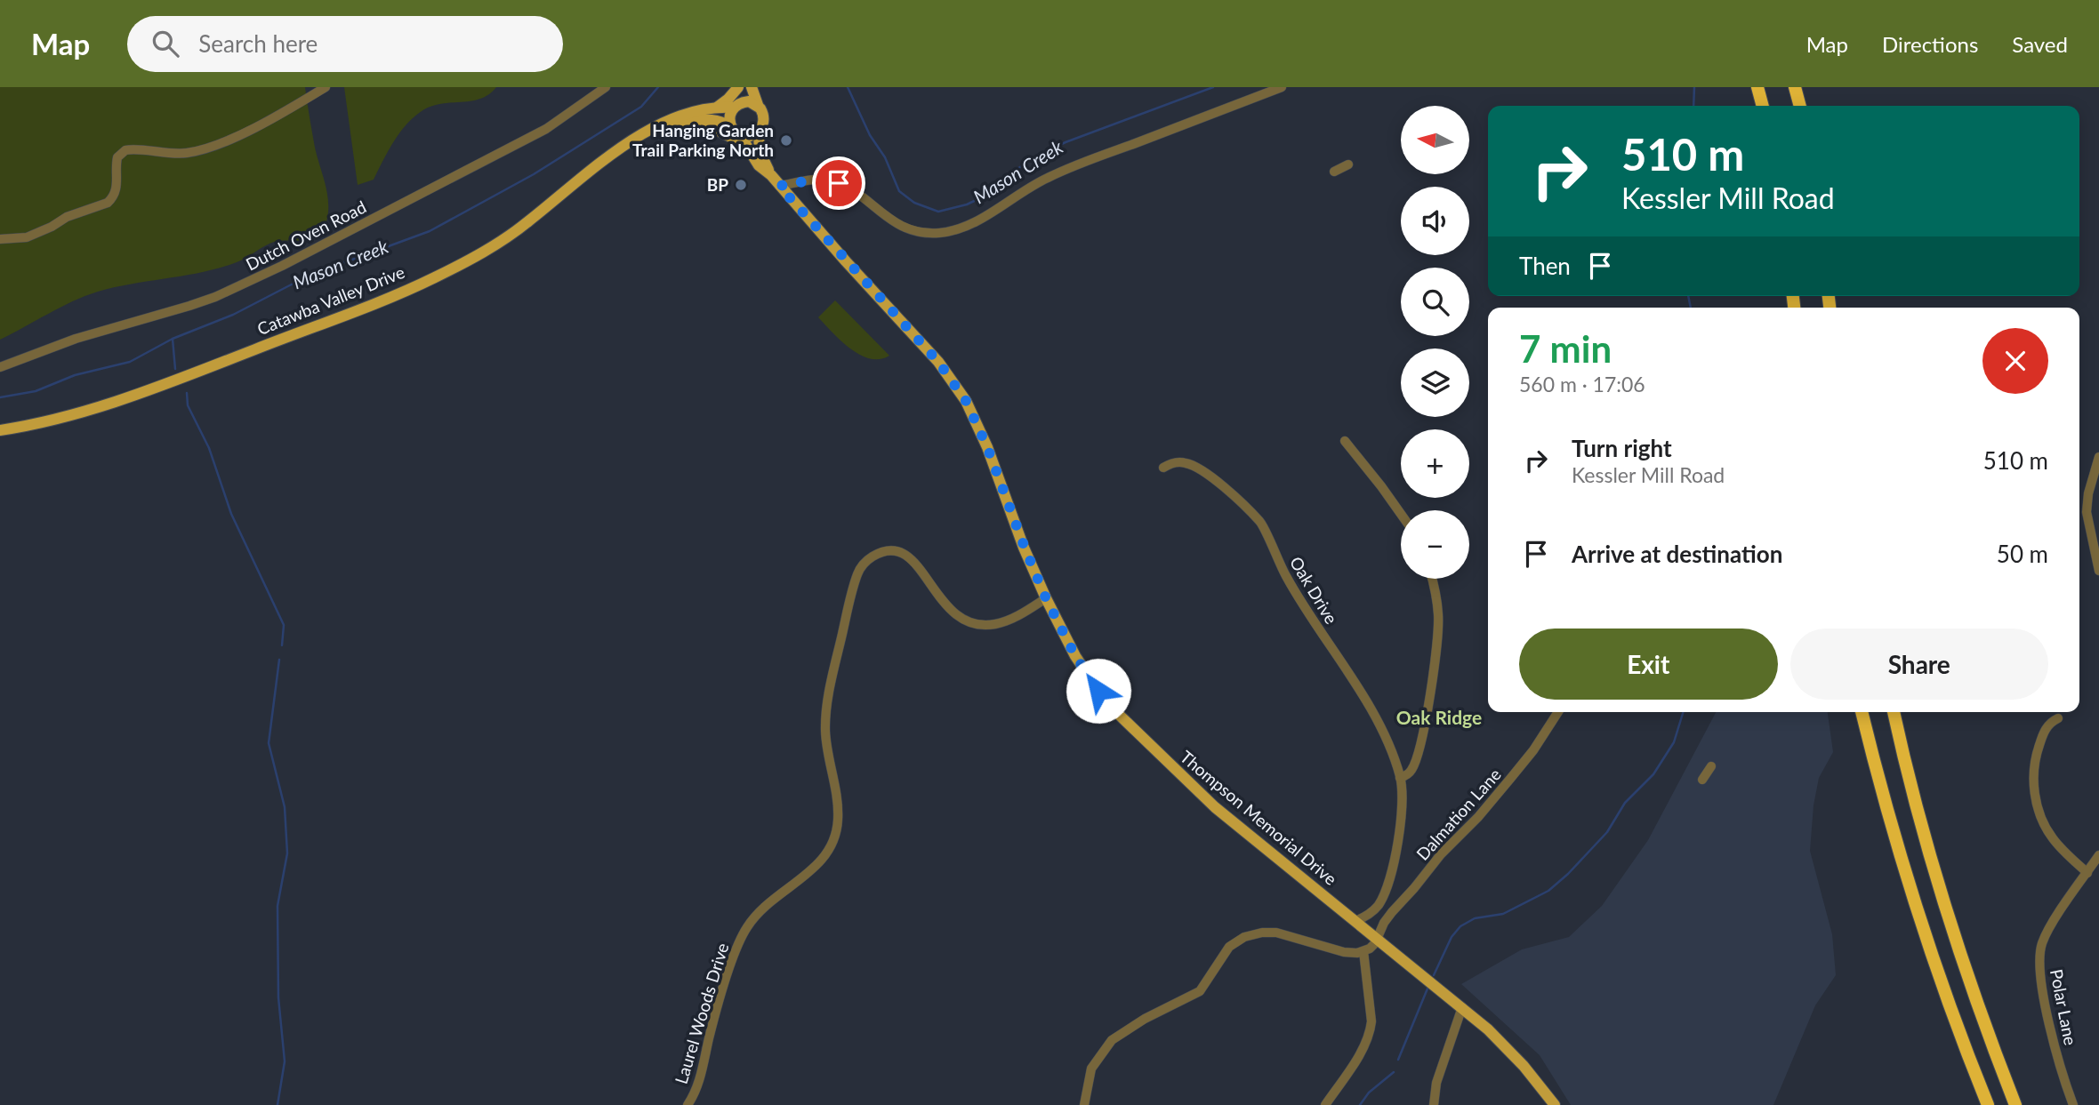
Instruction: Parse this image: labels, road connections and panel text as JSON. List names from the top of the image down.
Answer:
{
  "streets": {
    "main road": ["Catawba Valley Drive", "Thompson Memorial Drive"],
    "street": [
      "Dutch Oven Road",
      "Oak Drive",
      "Dalmation Lane",
      "Polar Lane",
      "Laurel Woods Drive"
    ]
  },
  "crossings": [
    ["Catawba Valley Drive", "Thompson Memorial Drive"],
    ["Oak Drive", "Thompson Memorial Drive"],
    ["Dalmation Lane", "Thompson Memorial Drive"],
    ["Thompson Memorial Drive", "Laurel Woods Drive"]
  ],
  "districts": ["Oak Ridge"],
  "water": ["Mason Creek"],
  "places": ["Hanging Garden Trail Parking North", "BP"],
  "north": "left",
  "page": {
    "header": "Map",
    "search": "Search here",
    "nav": ["Map", "Directions", "Saved"],
    "map_buttons": ["+", "−"],
    "turn": ["510 m", "Kessler Mill Road"],
    "then": "Then",
    "heading": ["7 min", "560 m · 17:06"],
    "list": [
      {
        "name": "Turn right",
        "note": "Kessler Mill Road",
        "value": "510 m"
      },
      {
        "name": "Arrive at destination",
        "value": "50 m"
      }
    ],
    "buttons": ["Exit", "Share"]
  }
}
